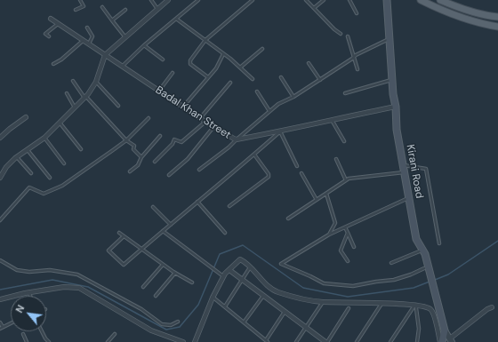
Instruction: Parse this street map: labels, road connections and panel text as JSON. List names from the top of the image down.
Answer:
{
  "streets": {
    "main road": ["Kirani Road"],
    "street": ["Badal Khan Street"]
  },
  "crossings": [
    ["Badal Khan Street", "Kirani Road"]
  ],
  "north": "top left"
}
